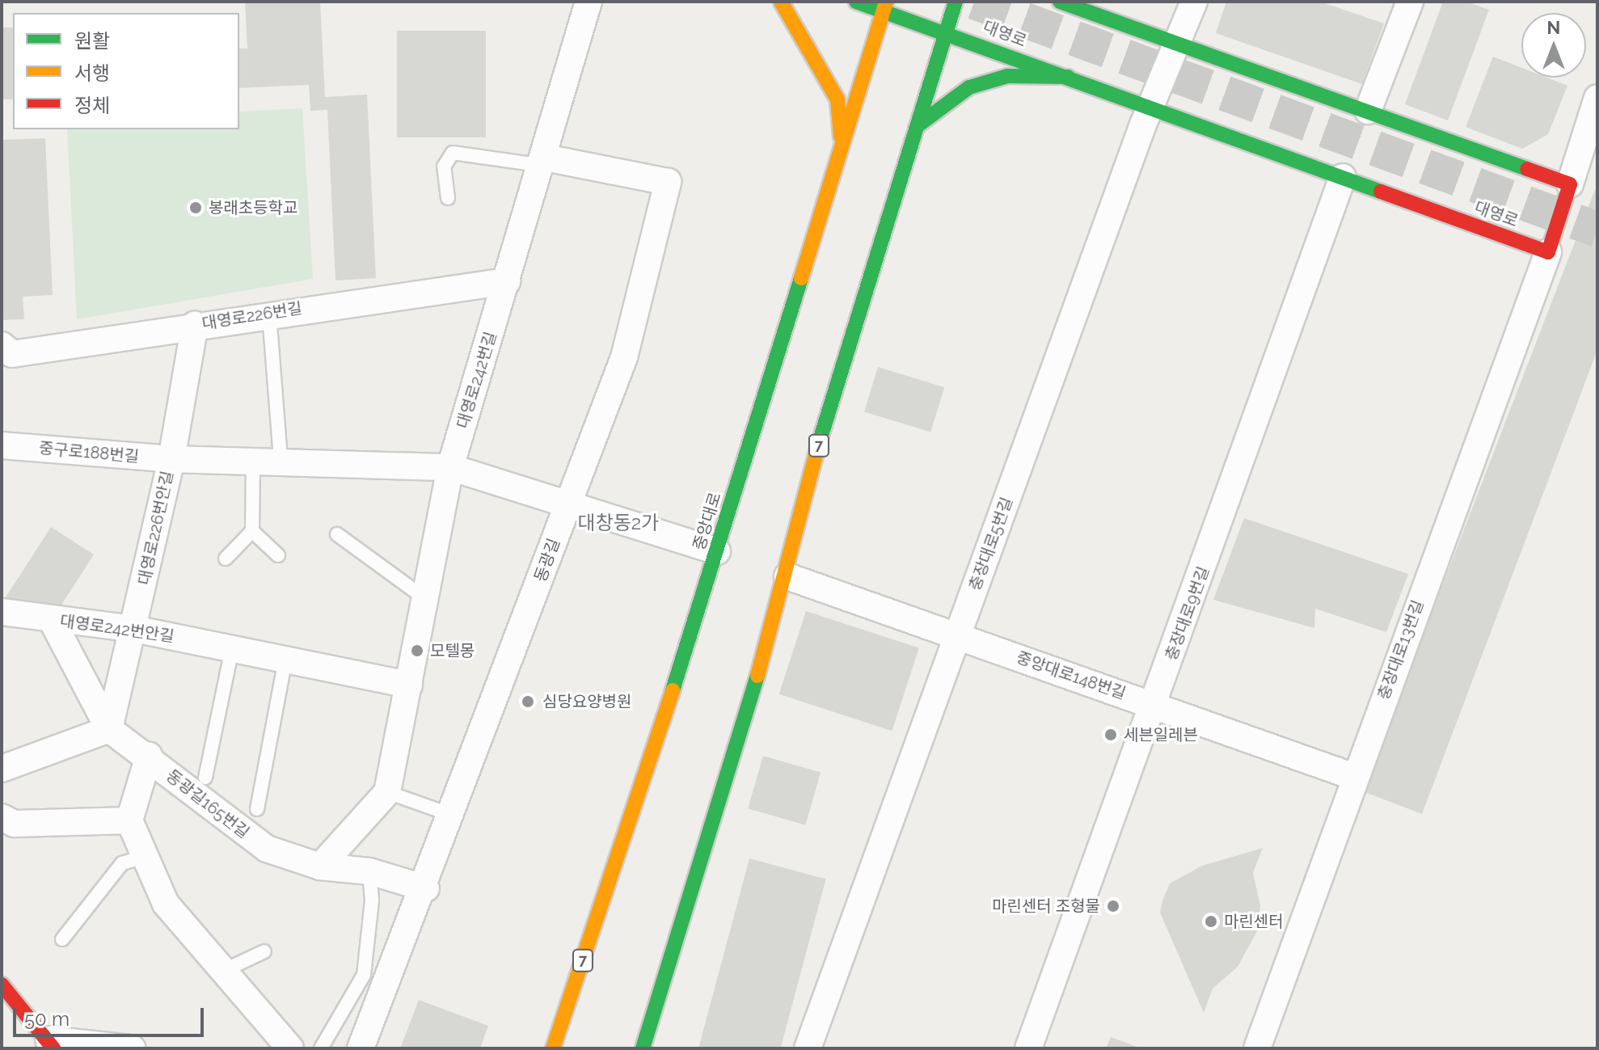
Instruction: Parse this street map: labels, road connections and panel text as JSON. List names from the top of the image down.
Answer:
{
  "streets": {
    "main road": ["대영로", "7", "중앙대로"],
    "street": [
      "대영로226번길",
      "대영로242번길",
      "중구로188번길",
      "대영로226번안길",
      "충장대로5번길",
      "동광길",
      "충장대로9번길",
      "대영로242번안길",
      "충장대로13번길",
      "중앙대로148번길",
      "동광길165번길"
    ]
  },
  "crossings": [
    ["대영로", "7"],
    ["대영로", "중앙대로"],
    ["대영로", "충장대로5번길"],
    ["대영로", "충장대로9번길"],
    ["대영로", "충장대로13번길"],
    ["대영로226번길", "대영로242번길"],
    ["대영로226번길", "대영로226번안길"],
    ["대영로242번길", "중구로188번길"],
    ["대영로242번길", "동광길"],
    ["대영로242번길", "대영로242번안길"],
    ["7", "중앙대로148번길"],
    ["중구로188번길", "중앙대로"],
    ["중구로188번길", "대영로226번안길"],
    ["중구로188번길", "동광길"],
    ["대영로226번안길", "대영로242번안길"],
    ["대영로226번안길", "동광길165번길"],
    ["충장대로5번길", "중앙대로148번길"],
    ["동광길", "동광길165번길"],
    ["충장대로9번길", "중앙대로148번길"],
    ["충장대로13번길", "중앙대로148번길"]
  ],
  "districts": ["대창동2가"],
  "places": [
    "봉래초등학교",
    "모텔몽",
    "심당요양병원",
    "세븐일레븐",
    "마린센터 조형물",
    "마린센터"
  ],
  "legend": ["원활", "서행", "정체"],
  "scale_bar": "50 m",
  "north": "top"
}
